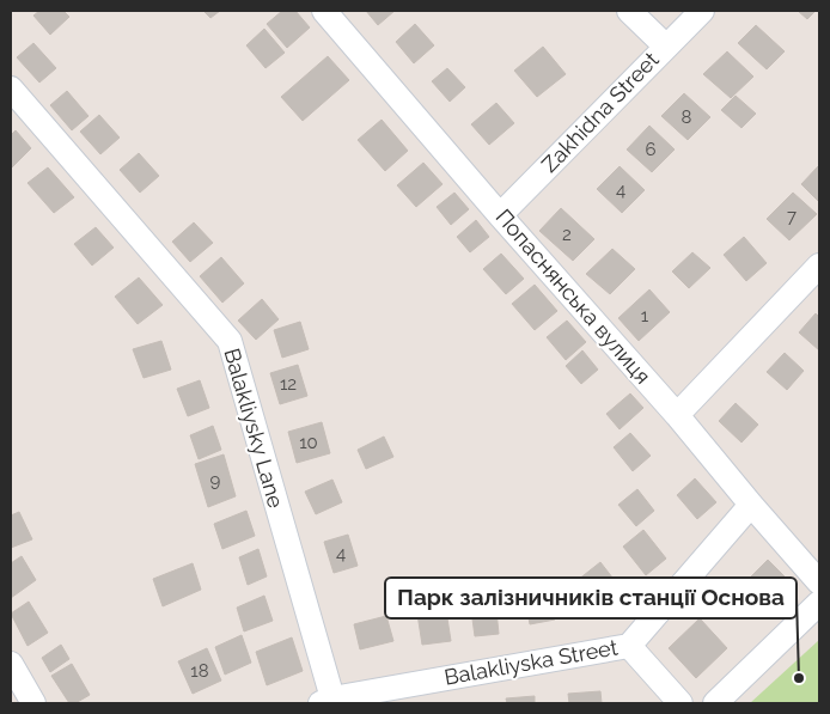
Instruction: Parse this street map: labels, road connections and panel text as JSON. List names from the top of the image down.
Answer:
{
  "streets": {
    "street": [
      "Zakhidna Street",
      "Попаснянська вулиця",
      "Balakliysky Lane",
      "Balakliyska Street"
    ]
  },
  "crossings": [
    ["Zakhidna Street", "Попаснянська вулиця"],
    ["Попаснянська вулиця", "Balakliyska Street"],
    ["Balakliysky Lane", "Balakliyska Street"]
  ],
  "places": ["Парк залізничників станції Основа"],
  "house_numbers": [
    "8",
    "6",
    "4",
    "7",
    "2",
    "1",
    "12",
    "10",
    "9",
    "4",
    "18"
  ]
}
